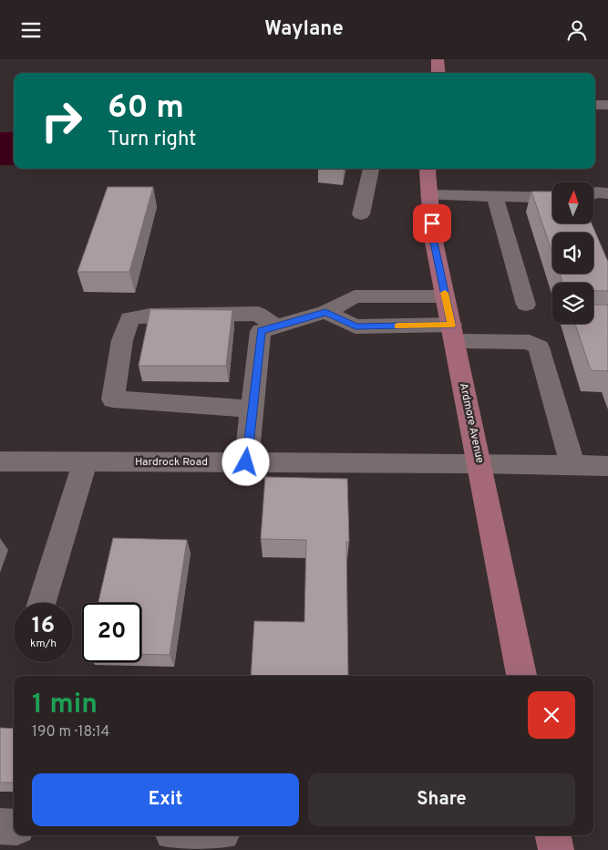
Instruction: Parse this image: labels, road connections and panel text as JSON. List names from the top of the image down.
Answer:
{
  "streets": {
    "main road": ["Ardmore Avenue"],
    "lane": ["Hardrock Road"]
  },
  "crossings": [
    ["Ardmore Avenue", "Hardrock Road"]
  ],
  "north": "top",
  "page": {
    "header": "Waylane",
    "turn": ["60 m", "Turn right"],
    "speed": "16 km/h",
    "limit": "20",
    "heading": ["1 min", "190 m · 18:14"],
    "buttons": ["Exit", "Share"]
  }
}
